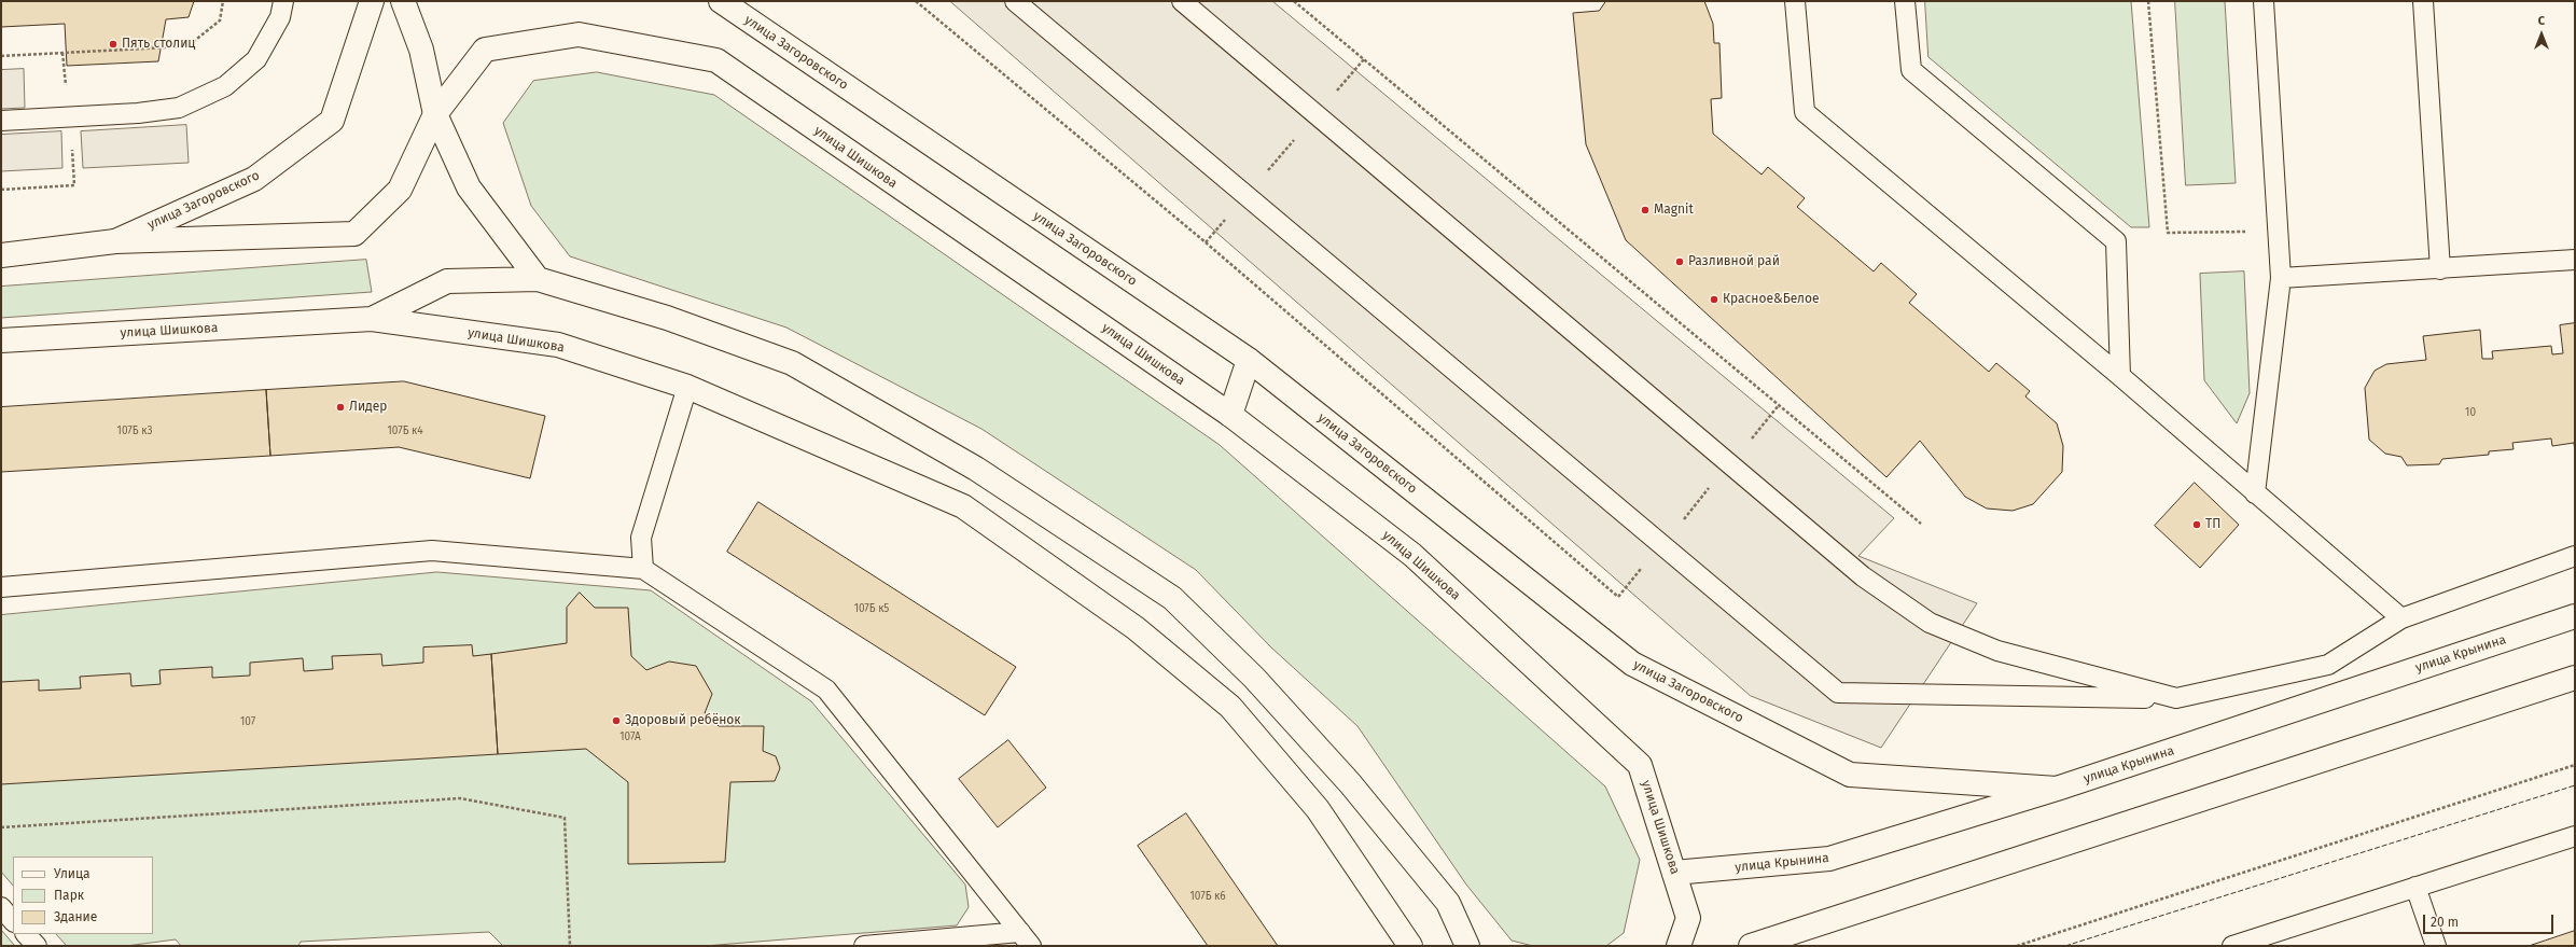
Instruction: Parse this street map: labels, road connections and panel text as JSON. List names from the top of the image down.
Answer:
{
  "streets": {
    "main road": ["улица Загоровского", "улица Шишкова", "улица Крынина"]
  },
  "crossings": [
    ["улица Загоровского", "улица Шишкова"],
    ["улица Загоровского", "улица Крынина"],
    ["улица Шишкова", "улица Крынина"]
  ],
  "places": [
    "Пять столиц",
    "Magnit",
    "Разливной рай",
    "Красное&Белое",
    "Лидер",
    "ТП",
    "Здоровый ребёнок"
  ],
  "house_numbers": [
    "10",
    "107Б к3",
    "107Б к4",
    "107Б к5",
    "107",
    "107А",
    "107Б к6"
  ],
  "legend": ["Улица", "Парк", "Здание"],
  "scale_bar": "20 m",
  "north": "top"
}
